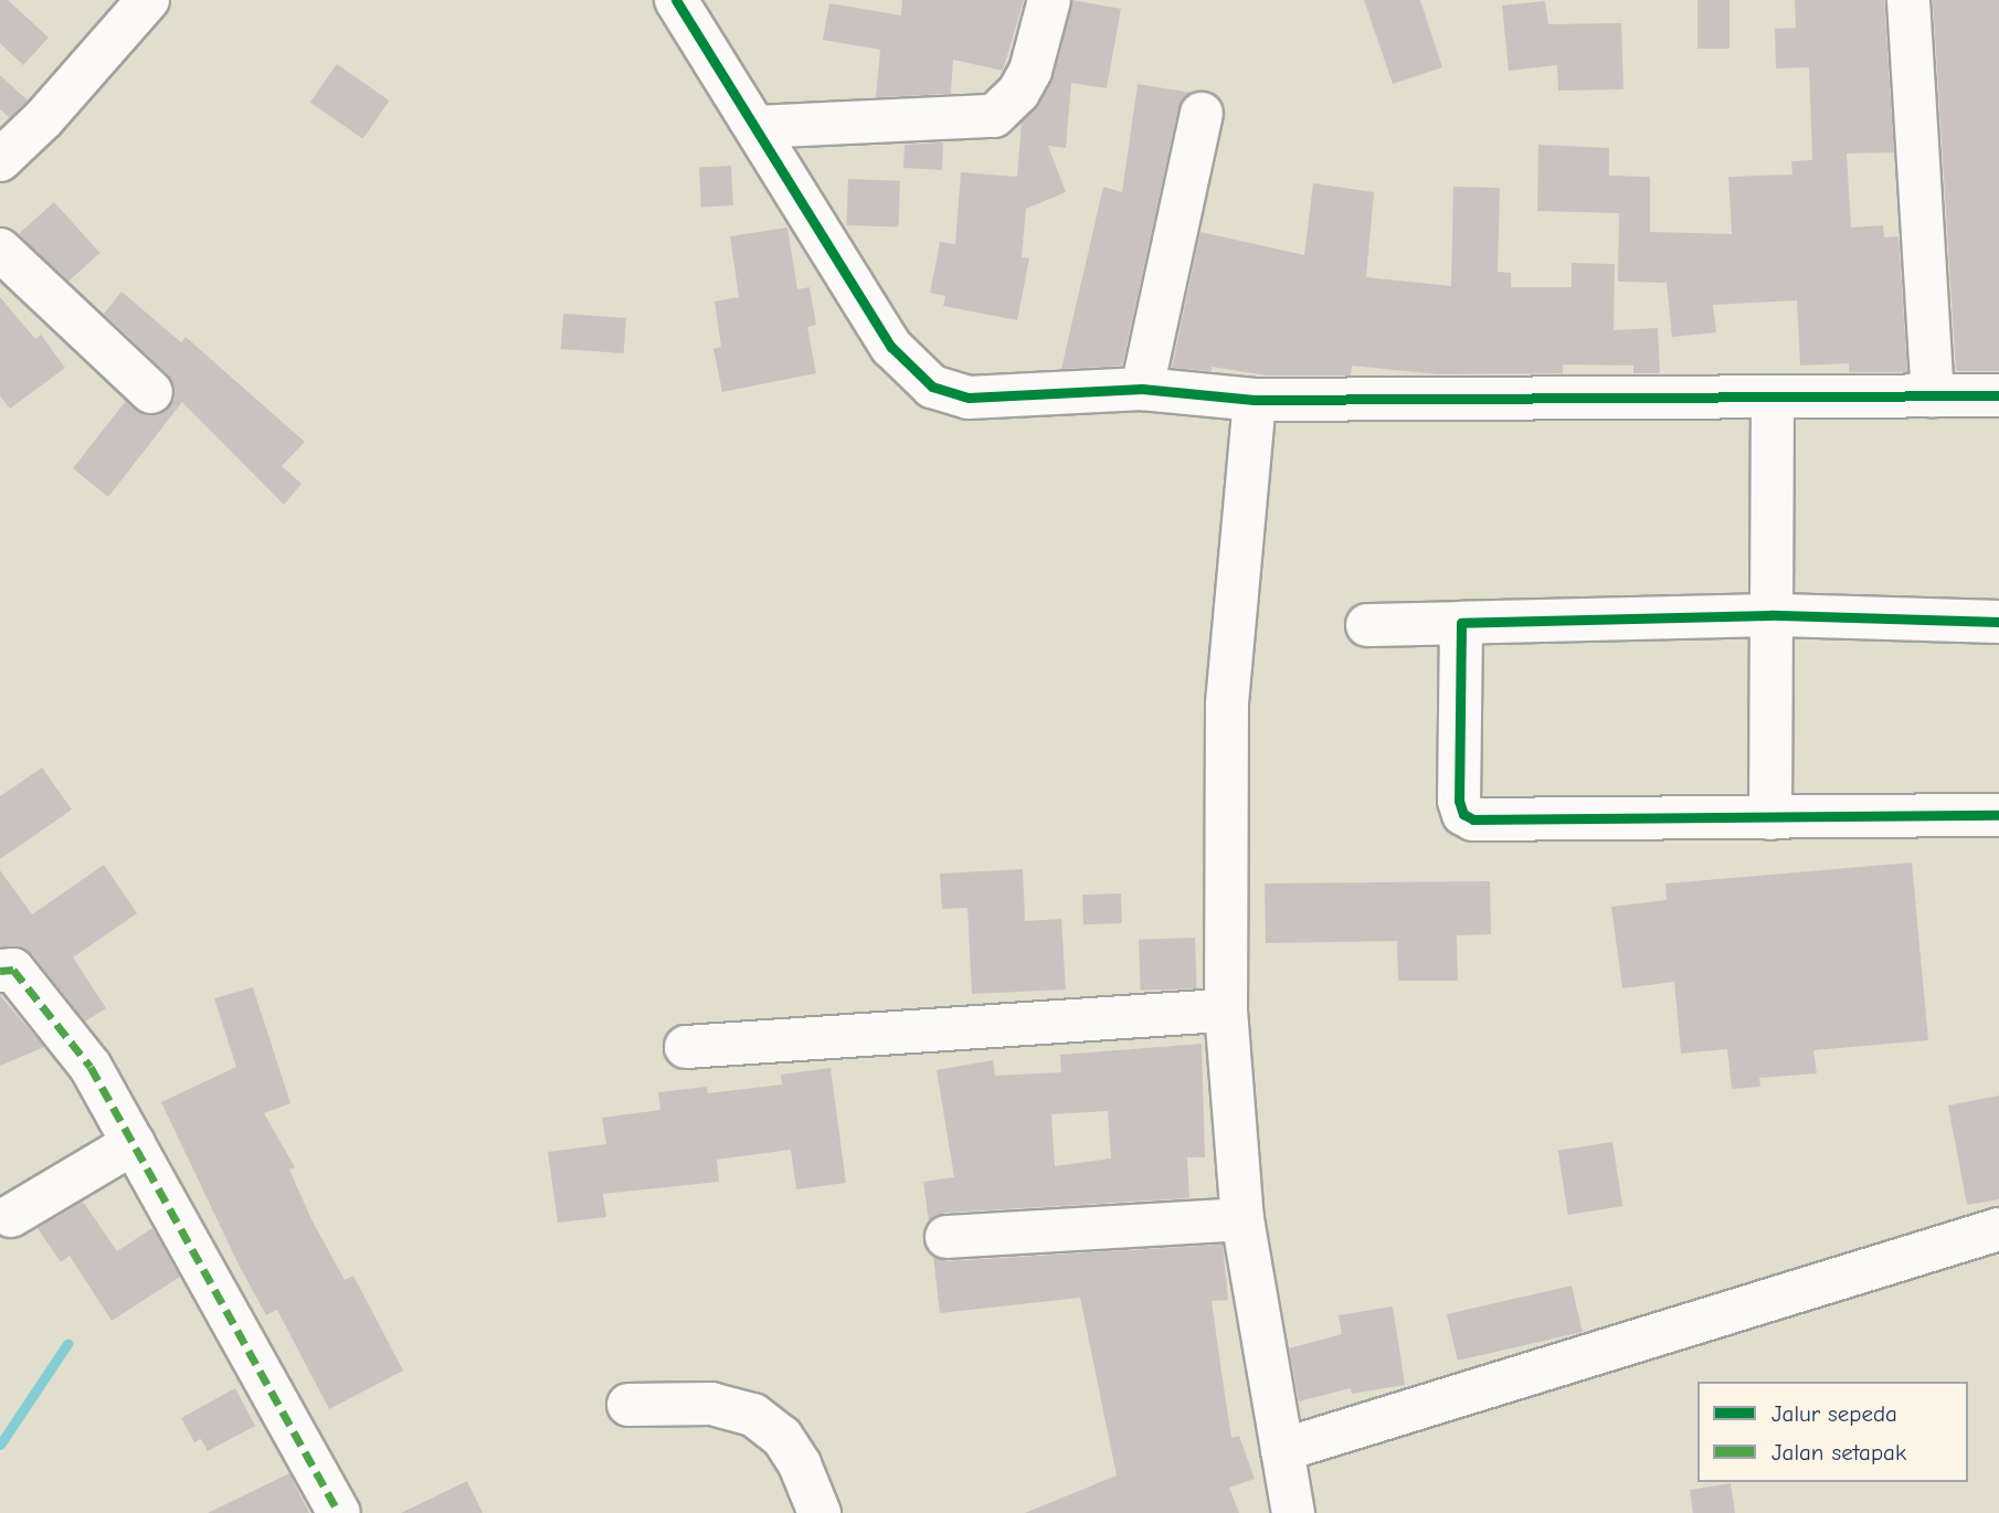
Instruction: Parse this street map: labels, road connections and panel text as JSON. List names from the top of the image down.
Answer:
{
  "legend": ["Jalur sepeda", "Jalan setapak"]
}
